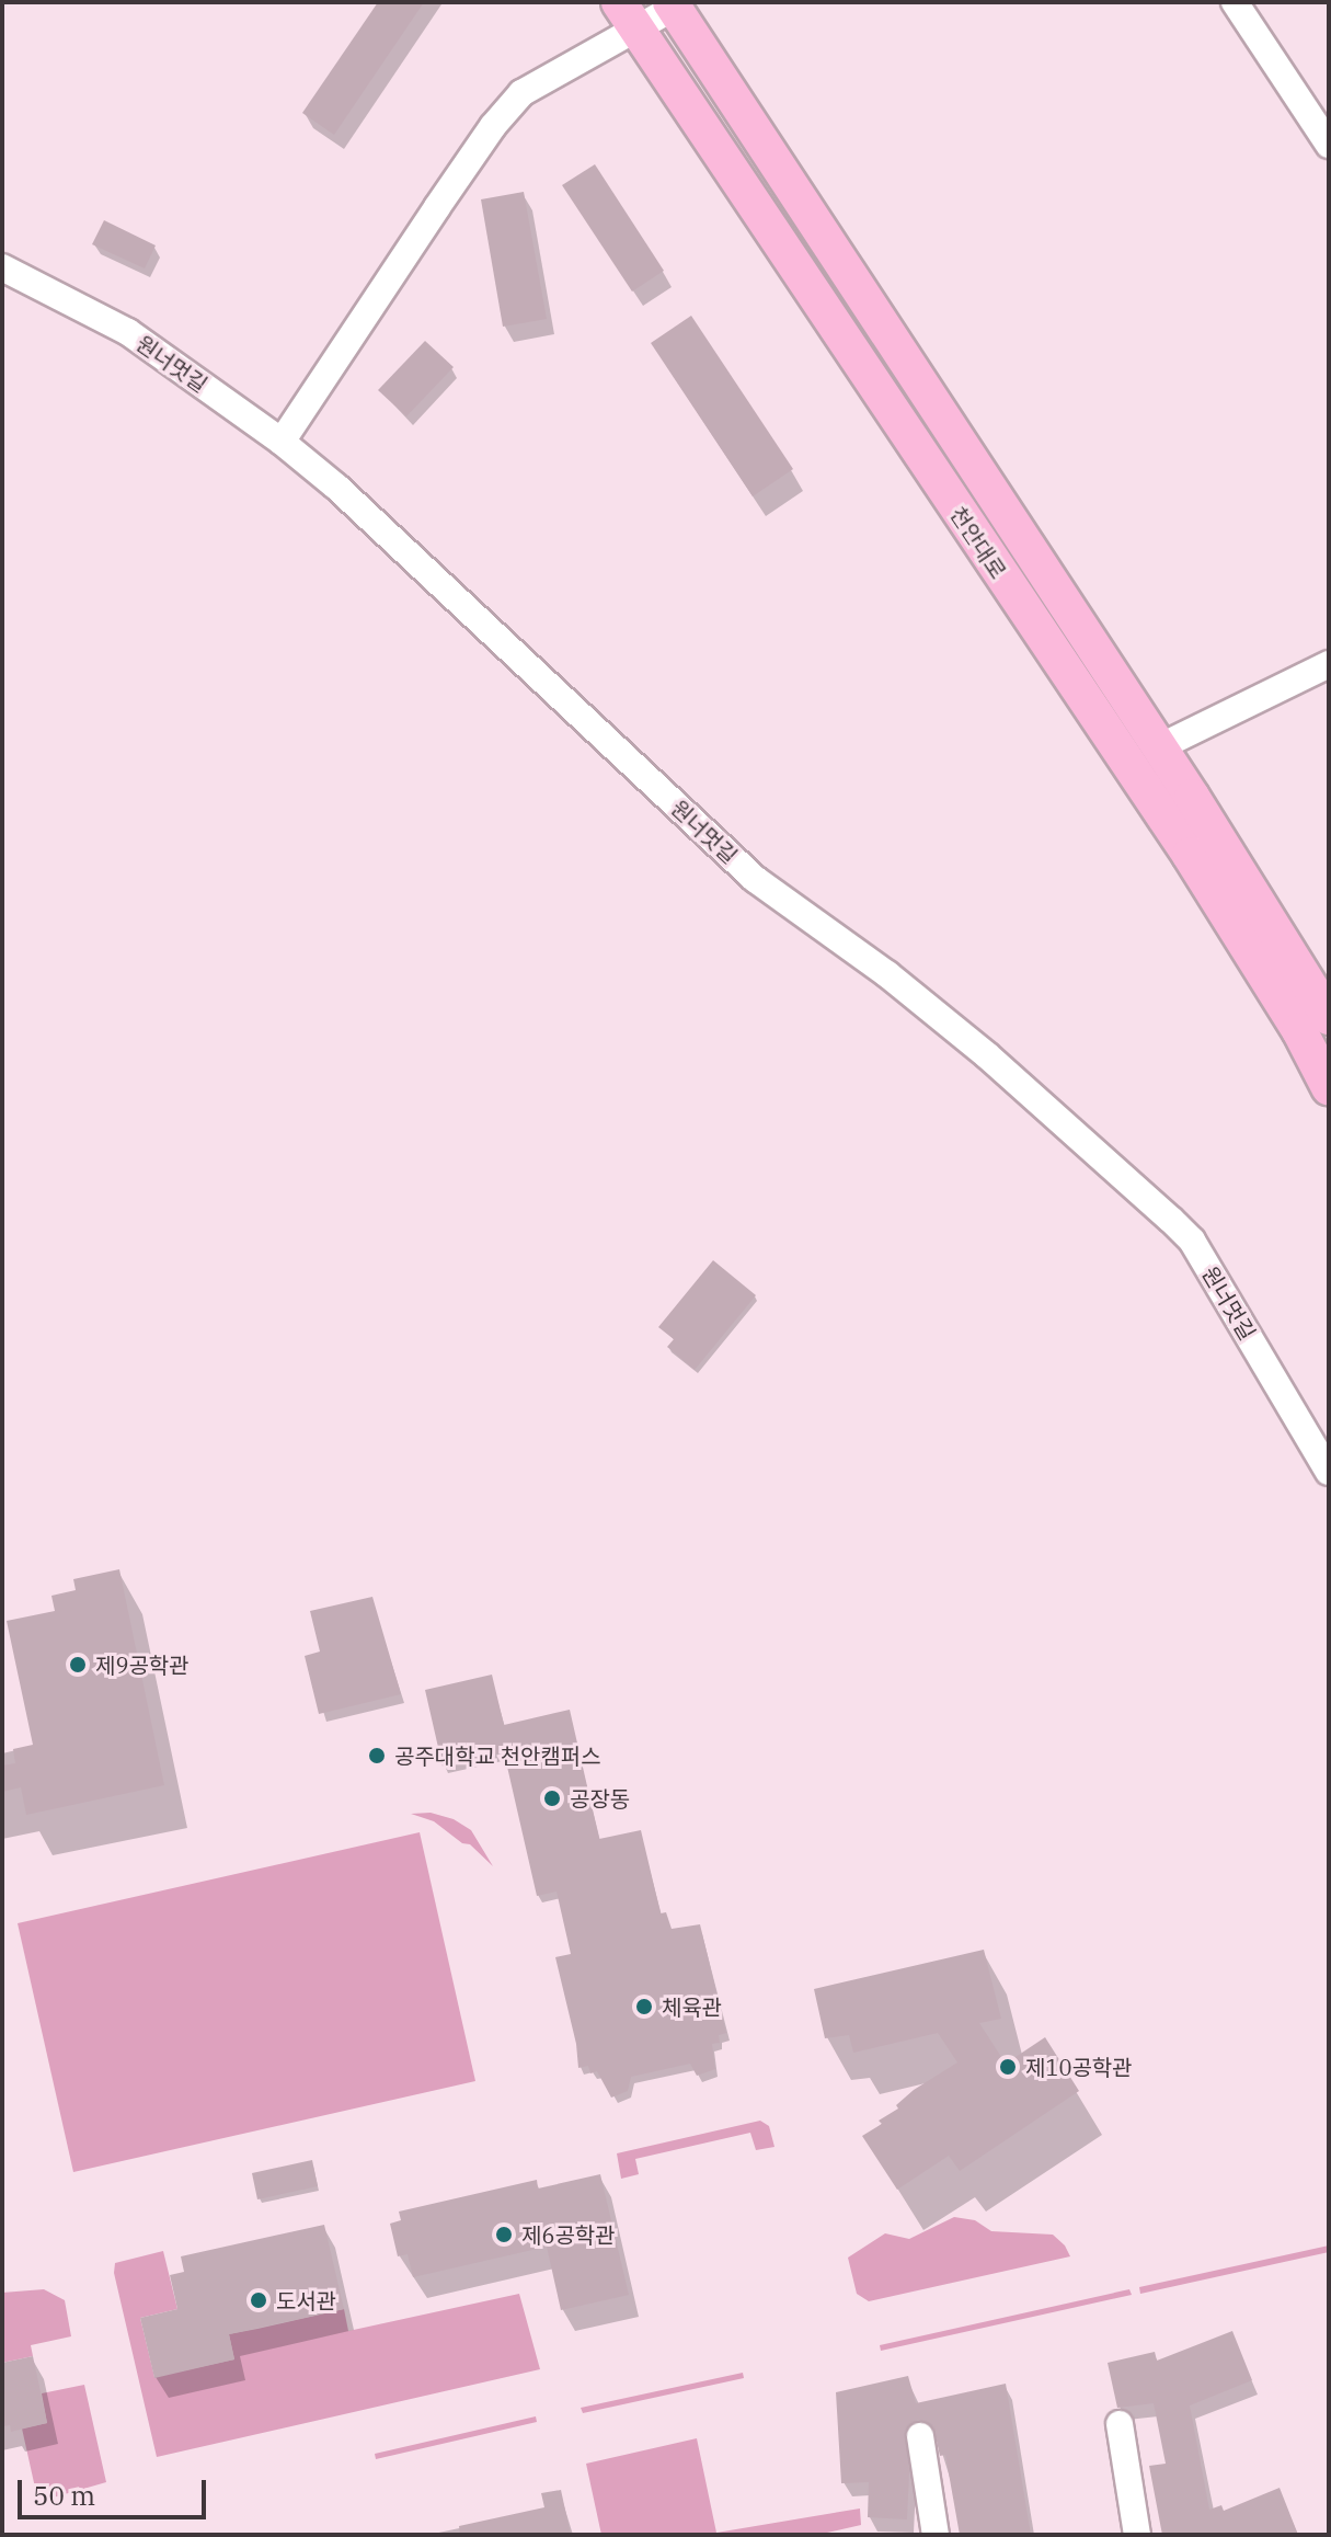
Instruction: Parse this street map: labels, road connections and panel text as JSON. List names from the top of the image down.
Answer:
{
  "streets": {
    "main road": ["천안대로"],
    "street": ["원너멋길"]
  },
  "places": [
    "제9공학관",
    "공주대학교 천안캠퍼스",
    "공장동",
    "체육관",
    "제10공학관",
    "제6공학관",
    "도서관"
  ],
  "scale_bar": "50 m"
}
